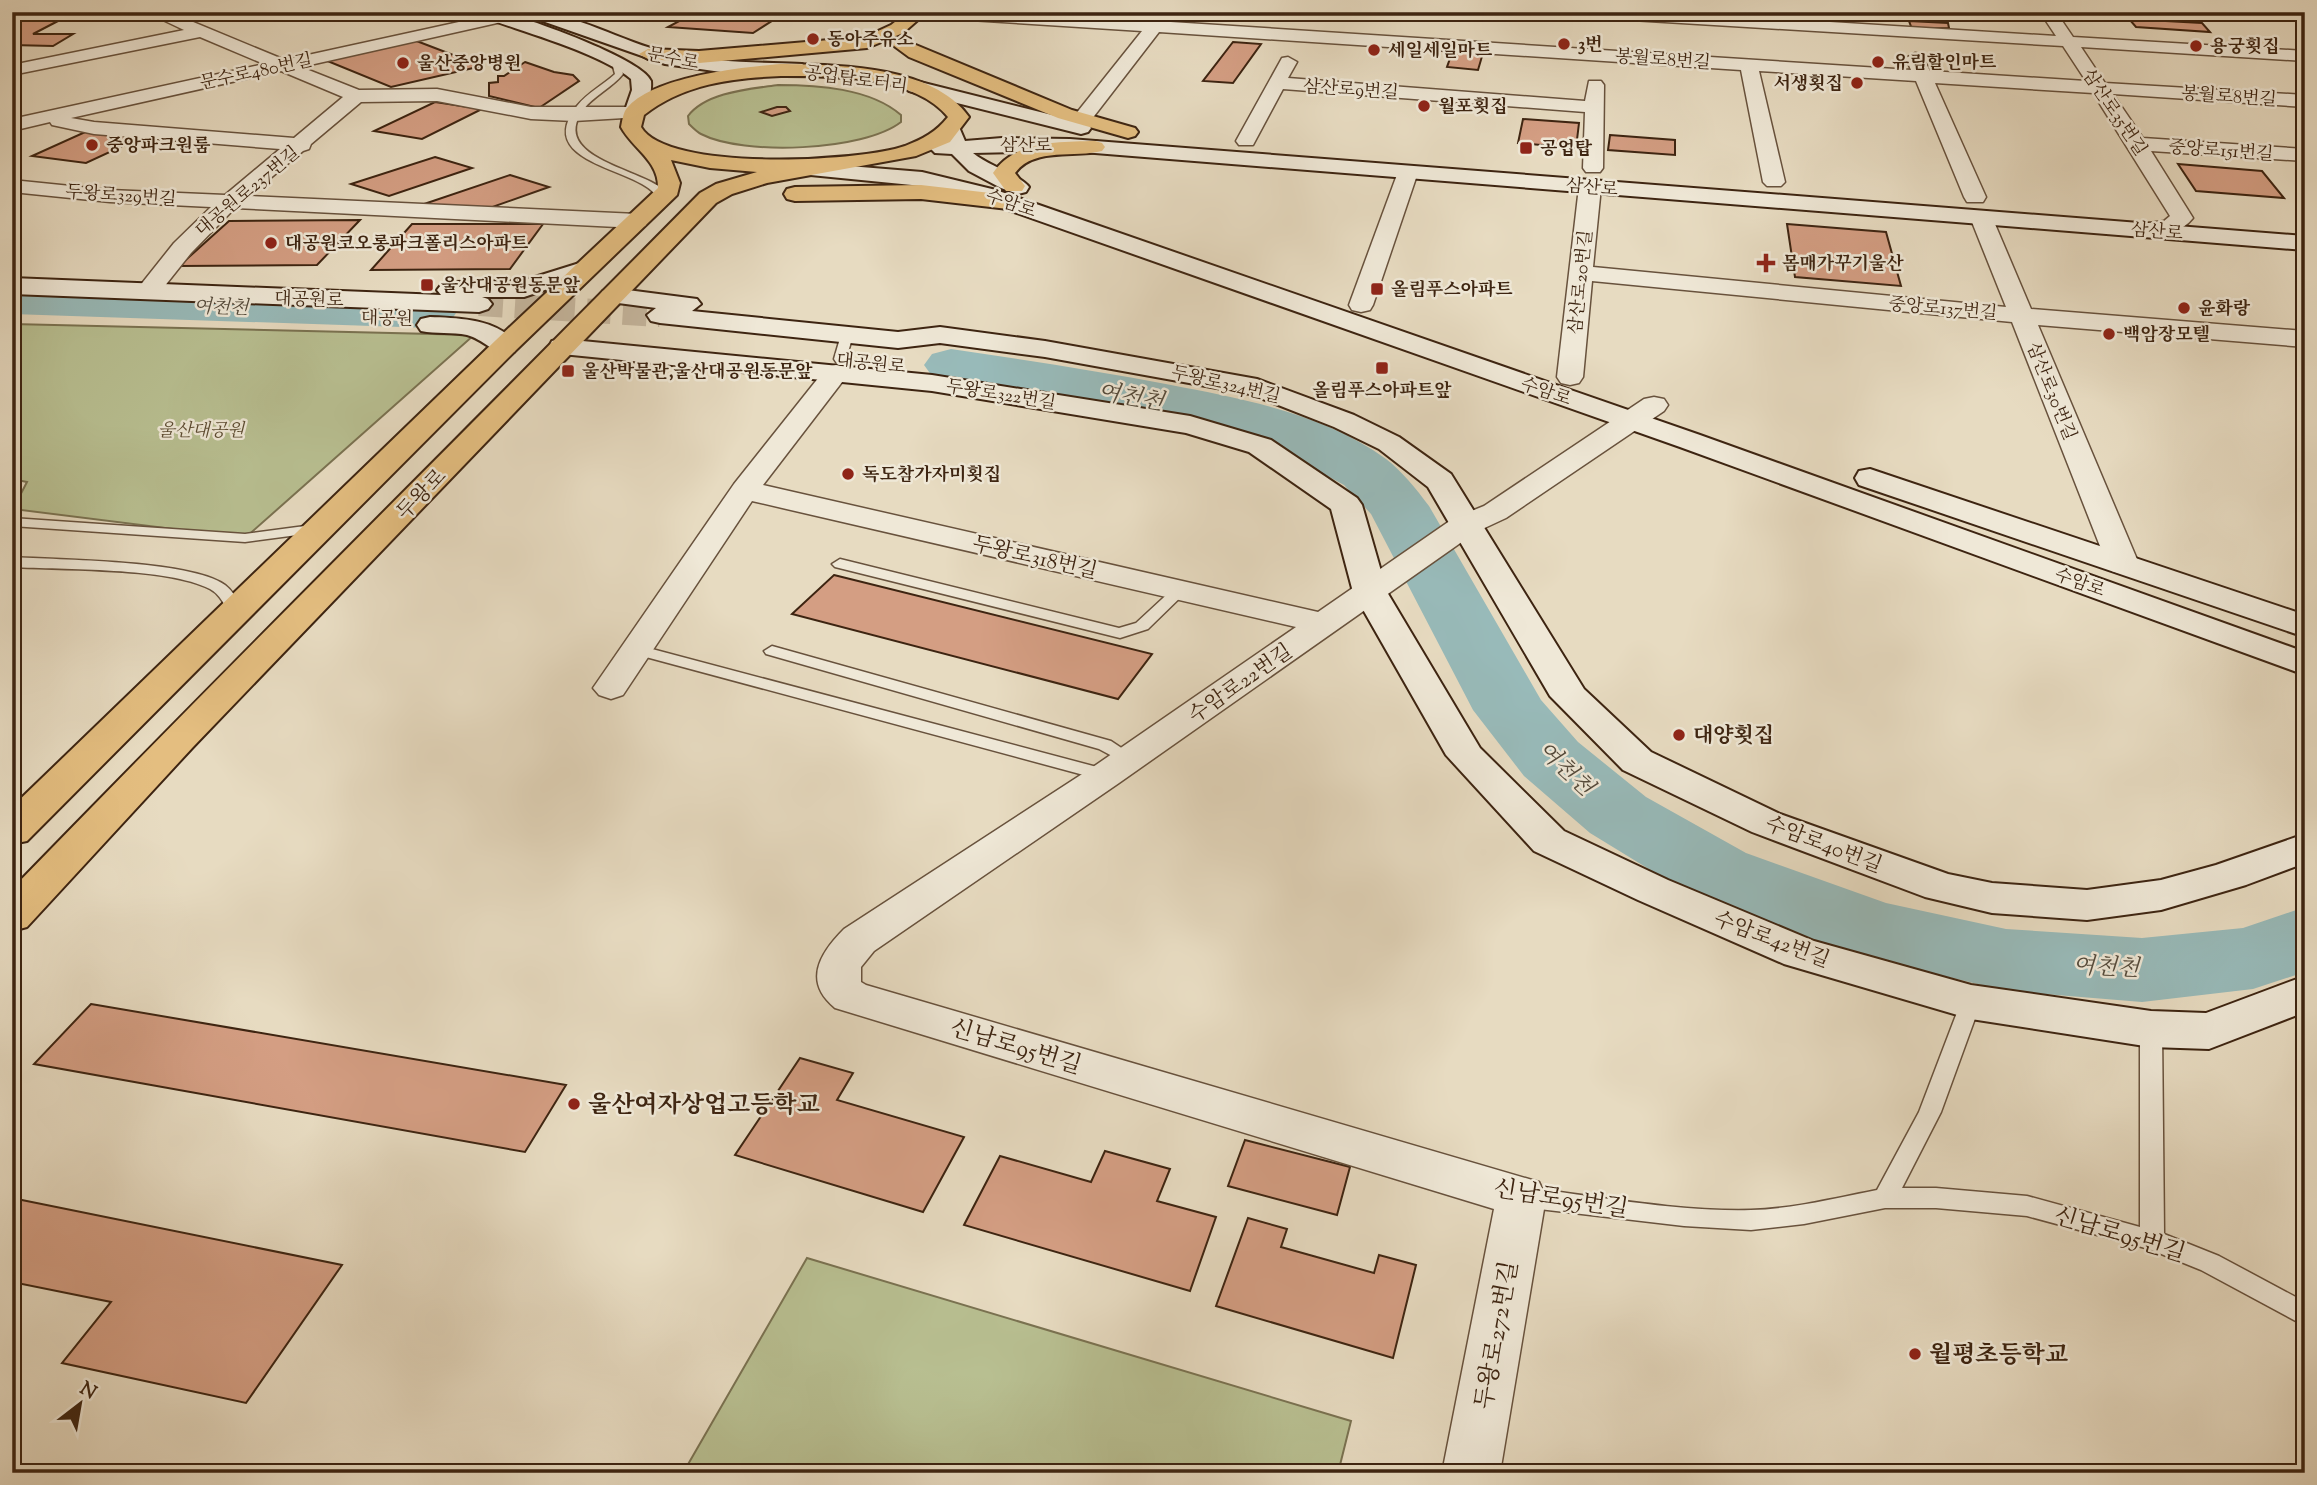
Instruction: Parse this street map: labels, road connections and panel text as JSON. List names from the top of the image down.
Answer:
{
  "streets": {
    "main road": [
      "문수로",
      "공업탑로터리",
      "삼산로",
      "수암로",
      "대공원로",
      "대공원",
      "두왕로324번길",
      "두왕로322번길",
      "두왕로",
      "수암로40번길",
      "수암로42번길"
    ],
    "street": [
      "봉월로8번길",
      "문수로480번길",
      "삼산로9번길",
      "삼산로35번길",
      "중앙로151번길",
      "대공원로237번길",
      "두왕로329번길",
      "삼산로20번길",
      "중앙로137번길",
      "삼산로30번길",
      "두왕로318번길",
      "수암로22번길",
      "신남로95번길",
      "두왕로272번길"
    ]
  },
  "crossings": [
    ["문수로", "문수로480번길"],
    ["문수로", "공업탑로터리"],
    ["봉월로8번길", "삼산로9번길"],
    ["봉월로8번길", "삼산로35번길"],
    ["봉월로8번길", "삼산로20번길"],
    ["봉월로8번길", "삼산로30번길"],
    ["공업탑로터리", "삼산로"],
    ["삼산로9번길", "삼산로"],
    ["삼산로9번길", "삼산로20번길"],
    ["삼산로35번길", "삼산로"],
    ["삼산로35번길", "중앙로151번길"],
    ["삼산로", "수암로"],
    ["삼산로", "삼산로20번길"],
    ["삼산로", "삼산로30번길"],
    ["삼산로", "두왕로"],
    ["대공원로237번길", "두왕로329번길"],
    ["대공원로237번길", "대공원로"],
    ["대공원로237번길", "대공원"],
    ["수암로", "삼산로20번길"],
    ["수암로", "삼산로30번길"],
    ["수암로", "두왕로"],
    ["수암로", "수암로22번길"],
    ["삼산로20번길", "중앙로137번길"],
    ["대공원로", "대공원"],
    ["대공원로", "두왕로324번길"],
    ["대공원로", "두왕로322번길"],
    ["중앙로137번길", "삼산로30번길"],
    ["두왕로324번길", "두왕로"],
    ["두왕로324번길", "수암로22번길"],
    ["두왕로324번길", "수암로40번길"],
    ["두왕로322번길", "두왕로"],
    ["두왕로322번길", "수암로22번길"],
    ["두왕로322번길", "수암로42번길"],
    ["두왕로318번길", "수암로22번길"],
    ["수암로22번길", "수암로40번길"],
    ["수암로22번길", "수암로42번길"],
    ["수암로22번길", "신남로95번길"],
    ["신남로95번길", "두왕로272번길"]
  ],
  "water": ["여천천"],
  "parks": ["울산대공원"],
  "places": {
    "other": [
      "동아주유소",
      "3번",
      "용궁횟집",
      "세일세일마트",
      "유림할인마트",
      "울산중앙병원",
      "서생횟집",
      "월포횟집",
      "중앙파크원룸",
      "대공원코오롱파크폴리스아파트",
      "윤화랑",
      "백암장모텔",
      "독도참가자미횟집",
      "대양횟집",
      "울산여자상업고등학교",
      "월평초등학교"
    ],
    "transit": [
      "공업탑",
      "울산대공원동문앞",
      "올림푸스아파트",
      "올림푸스아파트앞",
      "울산박물관,울산대공원동문앞"
    ],
    "health": ["몸매가꾸기울산"]
  },
  "north": "top right"
}
